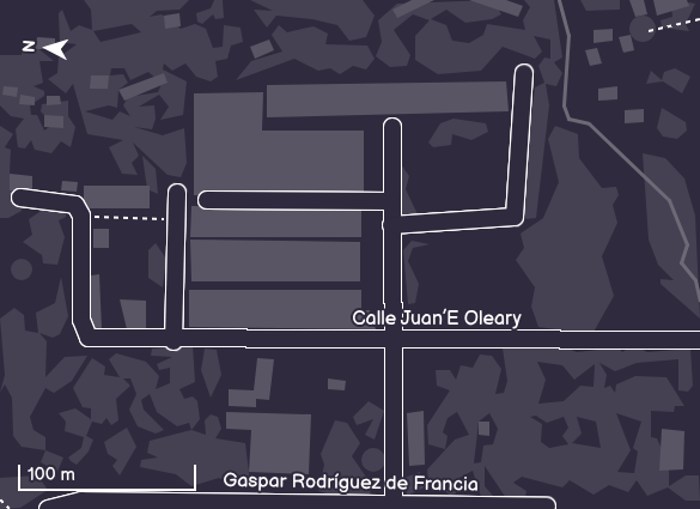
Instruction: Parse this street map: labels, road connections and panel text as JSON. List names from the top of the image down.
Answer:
{
  "streets": {
    "street": ["Calle Juan’E Oleary", "Gaspar Rodríguez de Francia"]
  },
  "scale_bar": "100 m",
  "north": "left"
}
